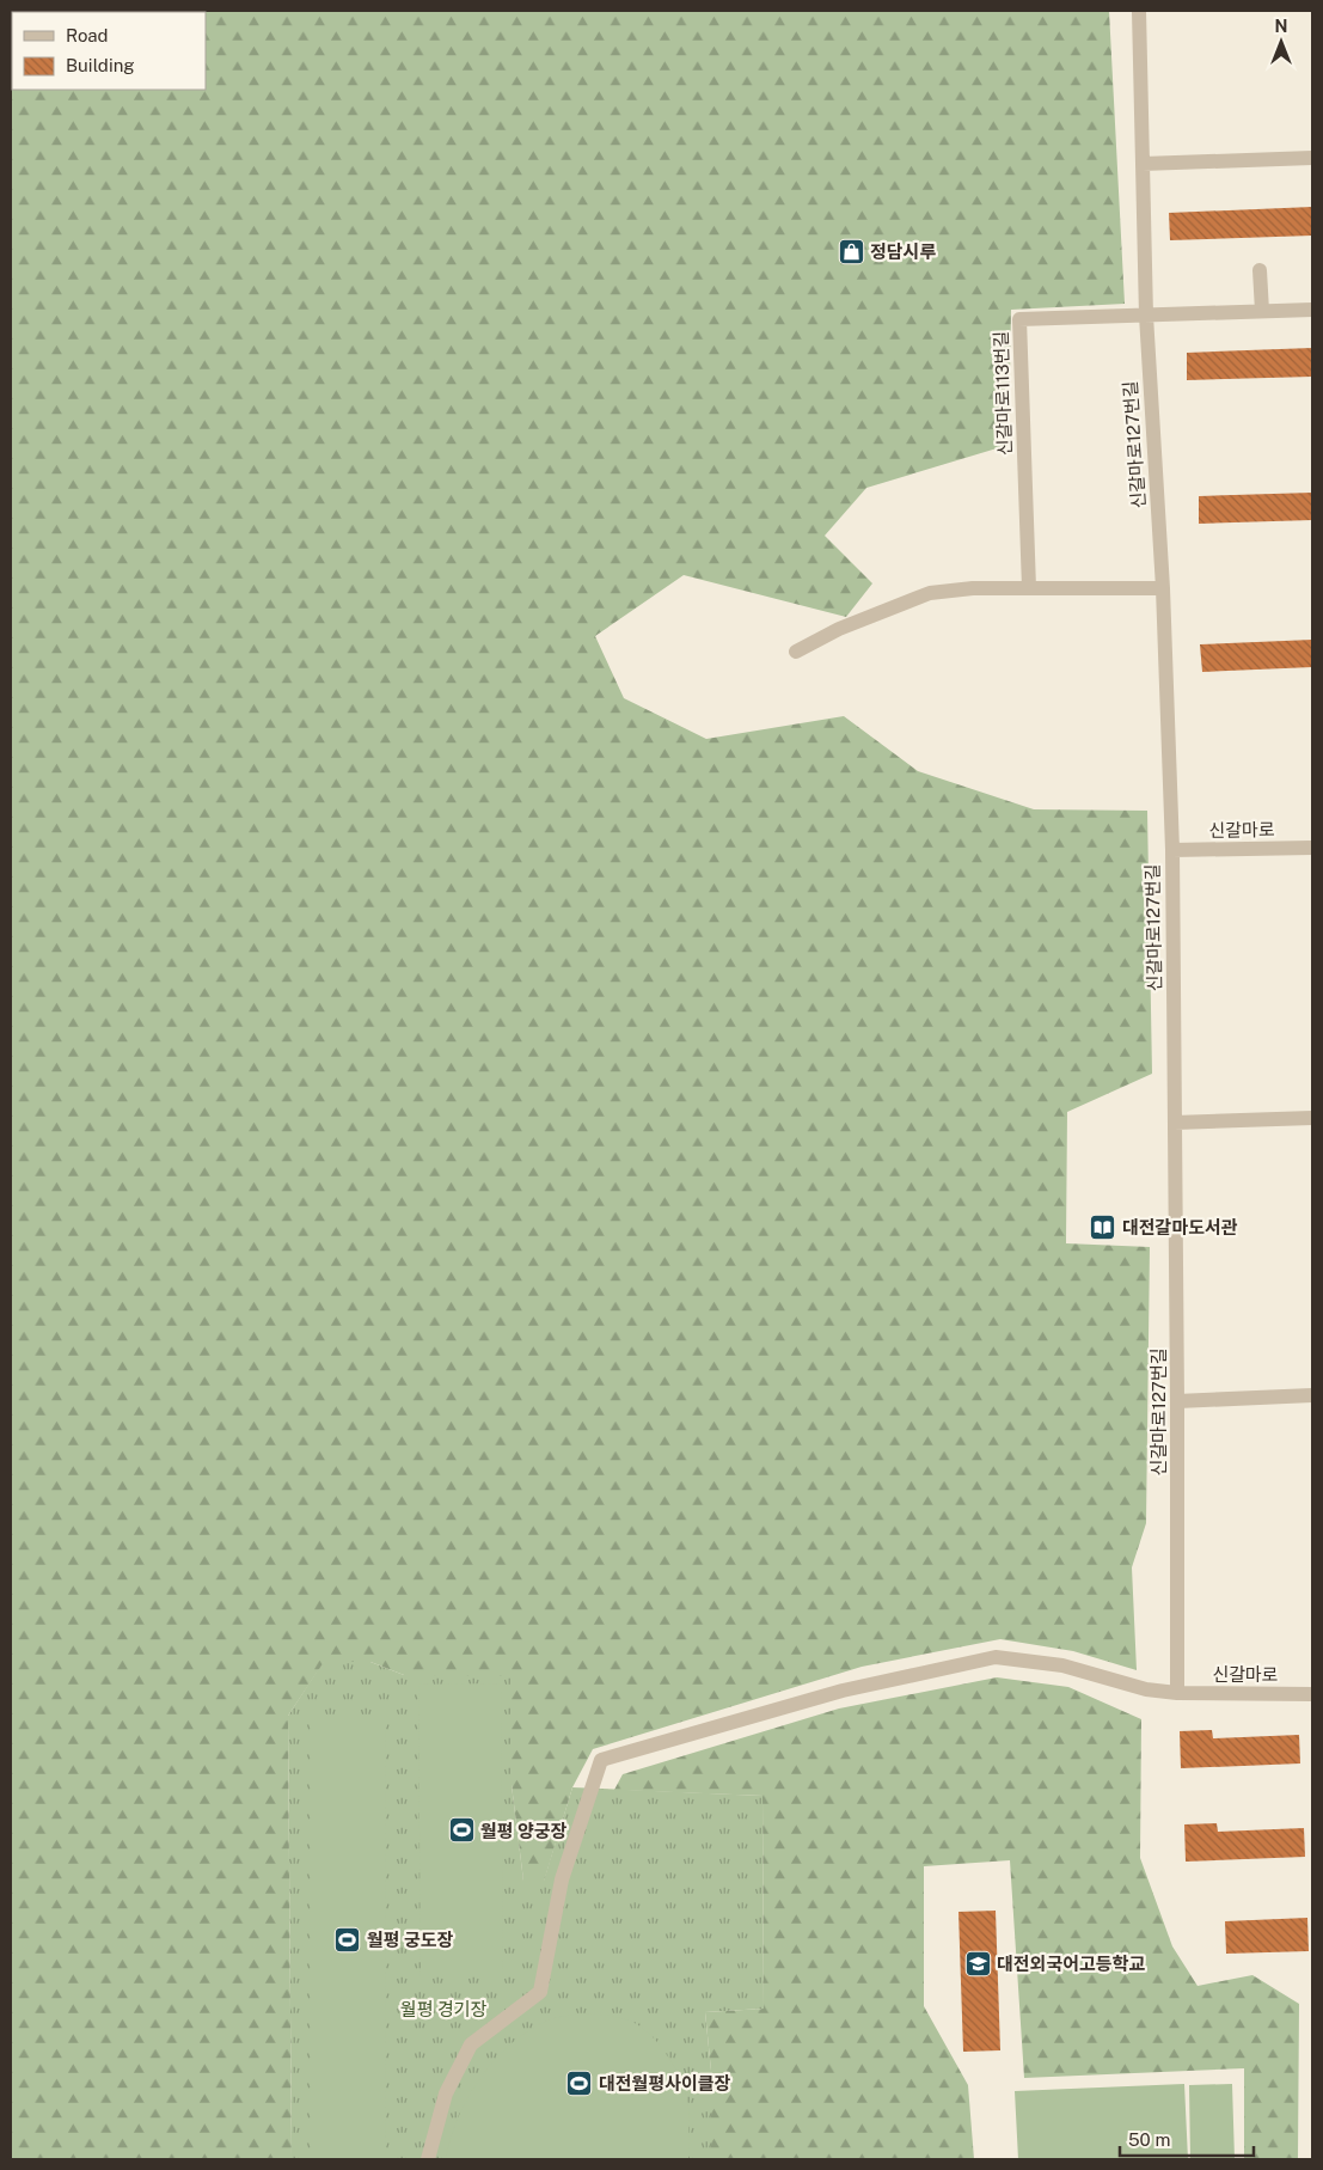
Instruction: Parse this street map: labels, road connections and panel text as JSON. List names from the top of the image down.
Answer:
{
  "streets": {
    "street": ["신갈마로113번길", "신갈마로127번길", "신갈마로"]
  },
  "crossings": [
    ["신갈마로113번길", "신갈마로127번길"],
    ["신갈마로127번길", "신갈마로"]
  ],
  "parks": ["월평 경기장"],
  "places": {
    "shop": ["정담시루"],
    "library": ["대전갈마도서관"],
    "sports": ["월평 양궁장", "월평 궁도장", "대전월평사이클장"],
    "school or university": ["대전외국어고등학교"]
  },
  "legend": ["Road", "Building"],
  "scale_bar": "50 m",
  "north": "top"
}
